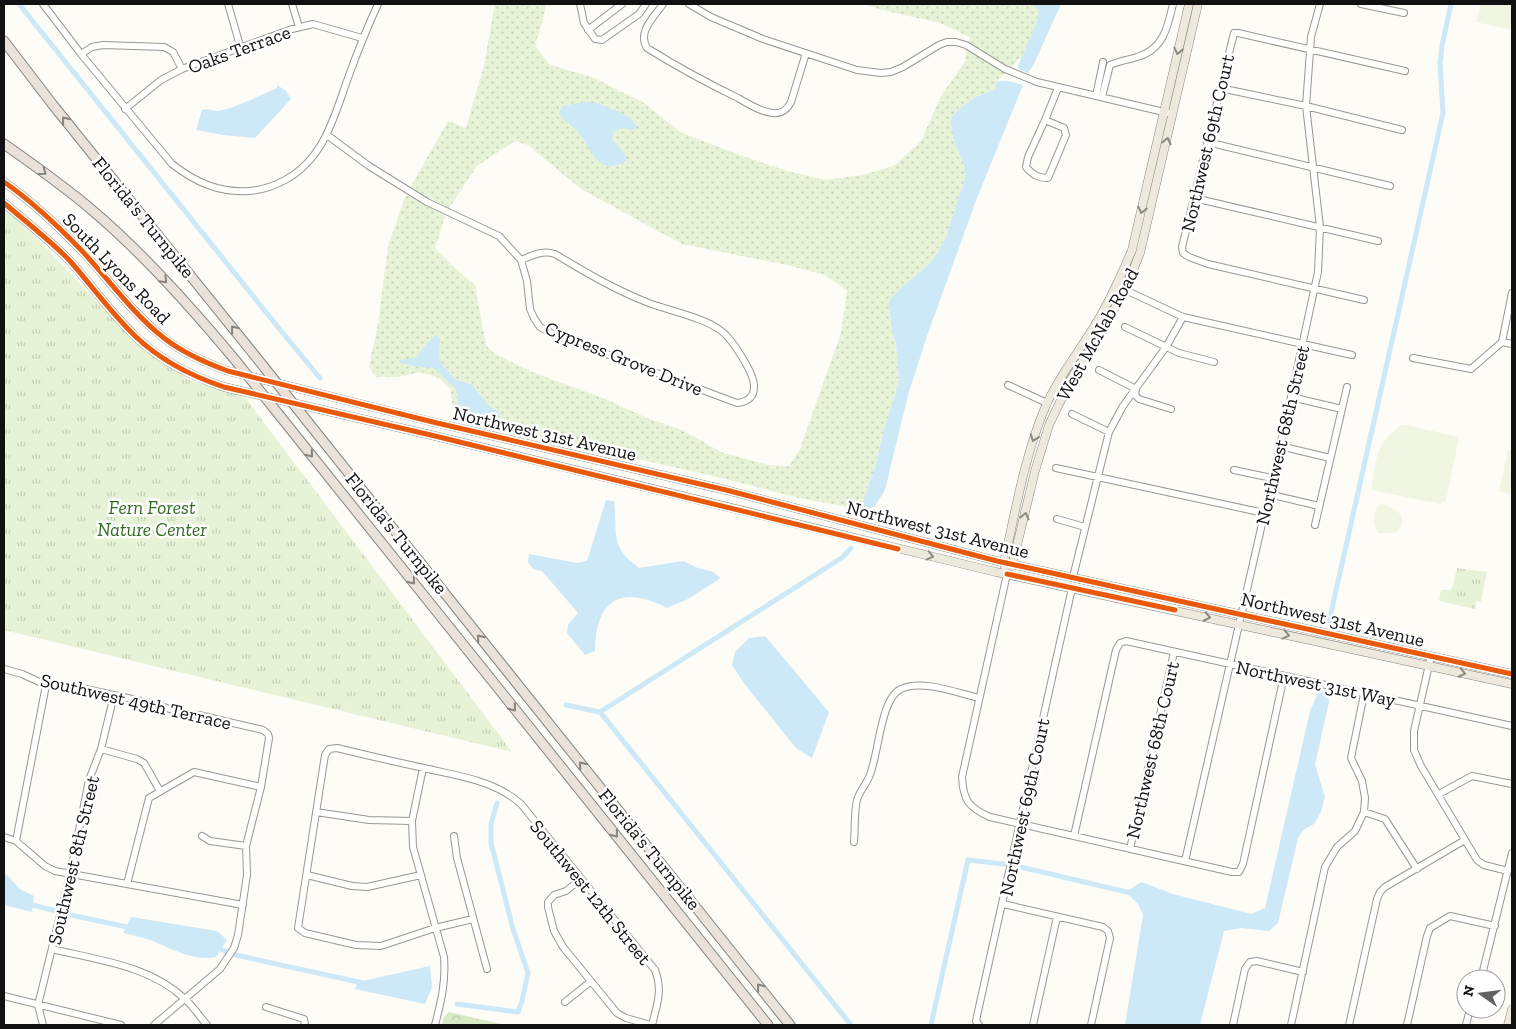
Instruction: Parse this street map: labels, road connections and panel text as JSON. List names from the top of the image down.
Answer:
{
  "streets": {
    "highway": ["Florida's Turnpike"],
    "main road": ["South Lyons Road", "West McNab Road", "Northwest 31st Avenue"],
    "street": [
      "Oaks Terrace",
      "Northwest 69th Court",
      "Cypress Grove Drive",
      "Northwest 68th Street",
      "Northwest 31st Way",
      "Southwest 49th Terrace",
      "Northwest 68th Court",
      "Southwest 8th Street",
      "Southwest 12th Street"
    ]
  },
  "crossings": [
    ["Northwest 69th Court", "West McNab Road"],
    ["Northwest 69th Court", "Northwest 31st Avenue"],
    ["Northwest 69th Court", "Northwest 68th Street"],
    ["South Lyons Road", "Northwest 31st Avenue"],
    ["West McNab Road", "Northwest 31st Avenue"],
    ["Northwest 31st Avenue", "Northwest 68th Street"],
    ["Northwest 68th Street", "Northwest 31st Way"],
    ["Northwest 31st Way", "Northwest 68th Court"],
    ["Southwest 49th Terrace", "Southwest 8th Street"]
  ],
  "parks": ["Fern Forest Nature Center"],
  "north": "left"
}
